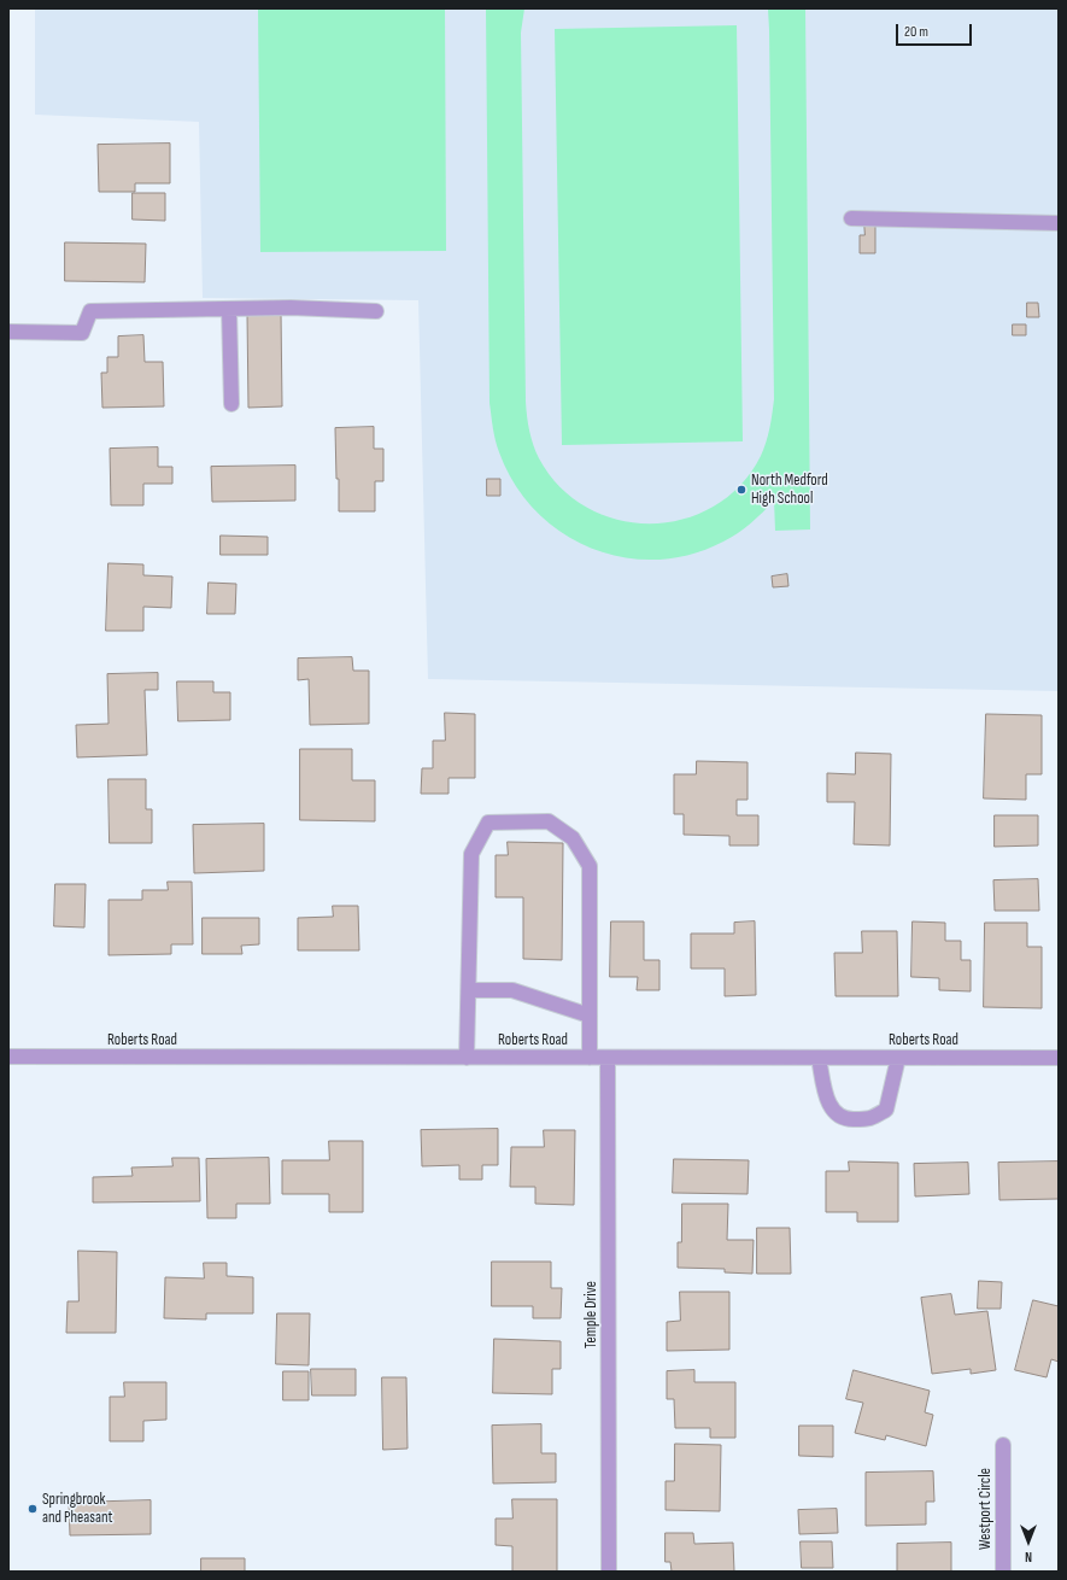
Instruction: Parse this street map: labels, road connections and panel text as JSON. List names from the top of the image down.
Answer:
{
  "streets": {
    "street": ["Roberts Road", "Temple Drive", "Westport Circle"]
  },
  "crossings": [
    ["Roberts Road", "Temple Drive"]
  ],
  "places": ["North Medford High School", "Springbrook and Pheasant"],
  "scale_bar": "20 m",
  "north": "bottom"
}
